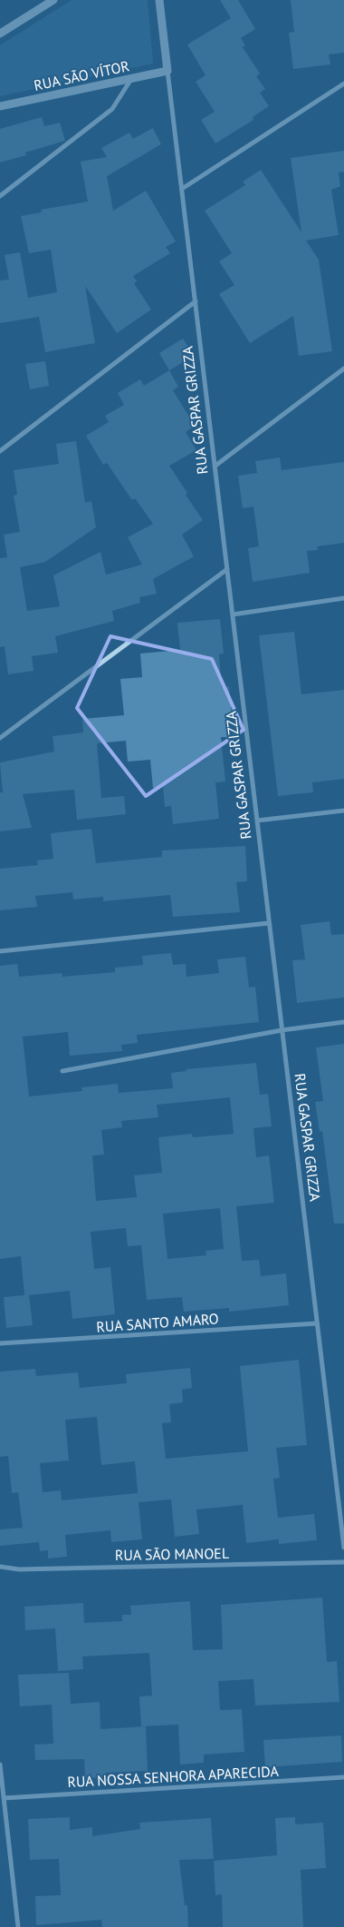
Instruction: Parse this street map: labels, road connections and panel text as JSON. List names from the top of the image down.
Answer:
{
  "streets": {
    "street": [
      "RUA SÃO VÍTOR",
      "RUA GASPAR GRIZZA",
      "RUA SANTO AMARO",
      "RUA SÃO MANOEL",
      "RUA NOSSA SENHORA APARECIDA"
    ]
  },
  "crossings": [
    ["RUA SÃO VÍTOR", "RUA GASPAR GRIZZA"],
    ["RUA GASPAR GRIZZA", "RUA SANTO AMARO"]
  ]
}
